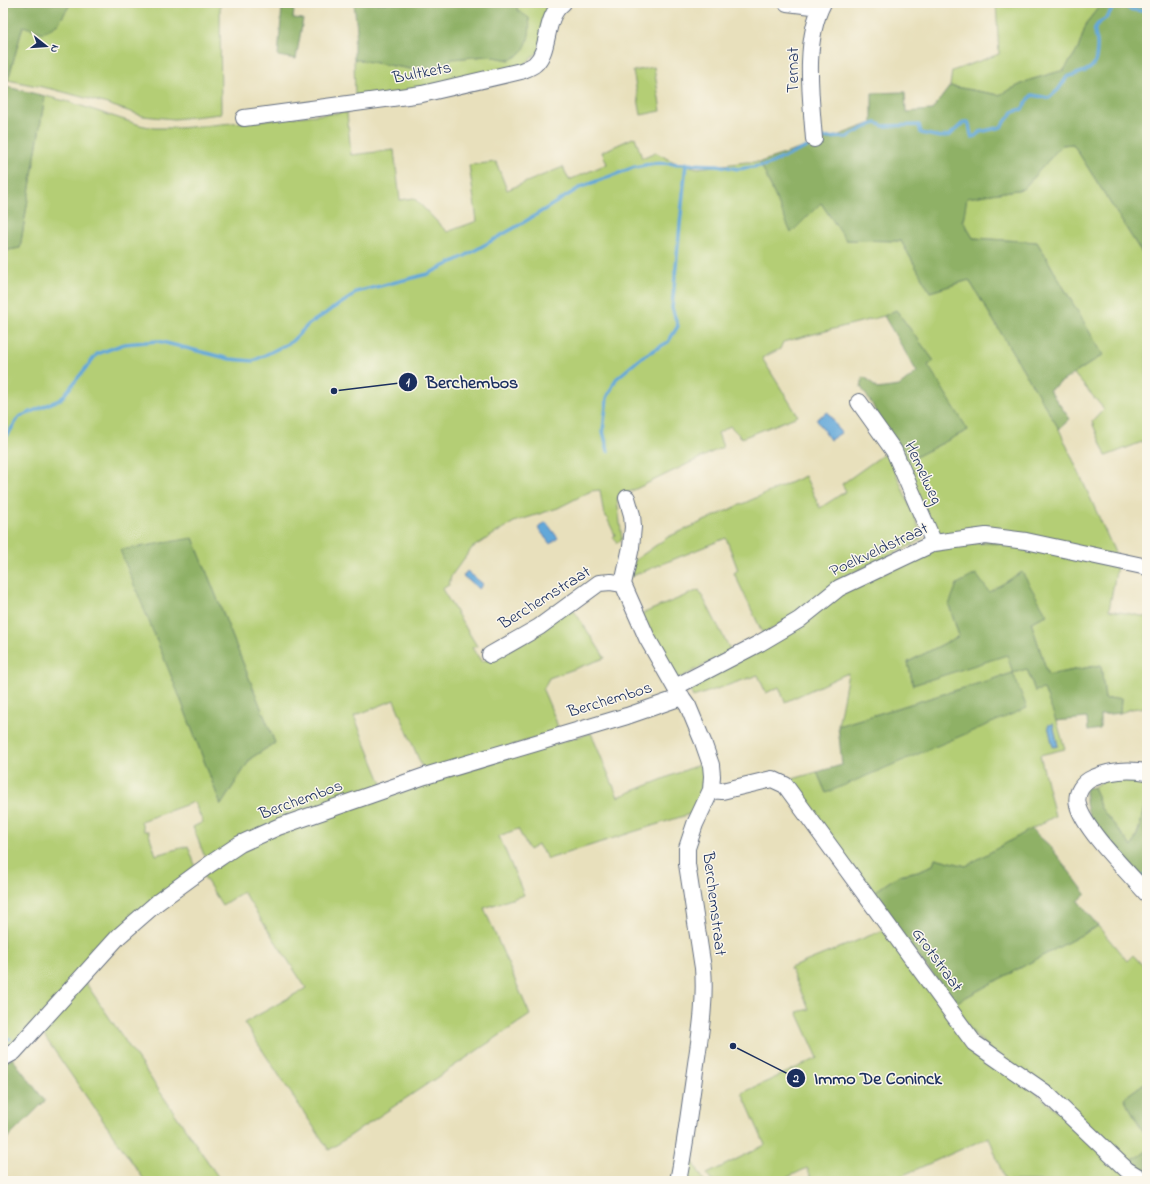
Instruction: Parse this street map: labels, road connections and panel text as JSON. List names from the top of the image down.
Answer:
{
  "streets": {
    "street": [
      "Ternat",
      "Bultkets",
      "Hemelweg",
      "Poelkveldstraat",
      "Berchemstraat",
      "Berchembos",
      "Grotstraat"
    ]
  },
  "crossings": [
    ["Hemelweg", "Poelkveldstraat"],
    ["Poelkveldstraat", "Berchemstraat"],
    ["Poelkveldstraat", "Berchembos"],
    ["Berchemstraat", "Berchembos"],
    ["Berchemstraat", "Grotstraat"]
  ],
  "places": ["Berchembos", "Immo De Coninck"],
  "north": "right"
}
